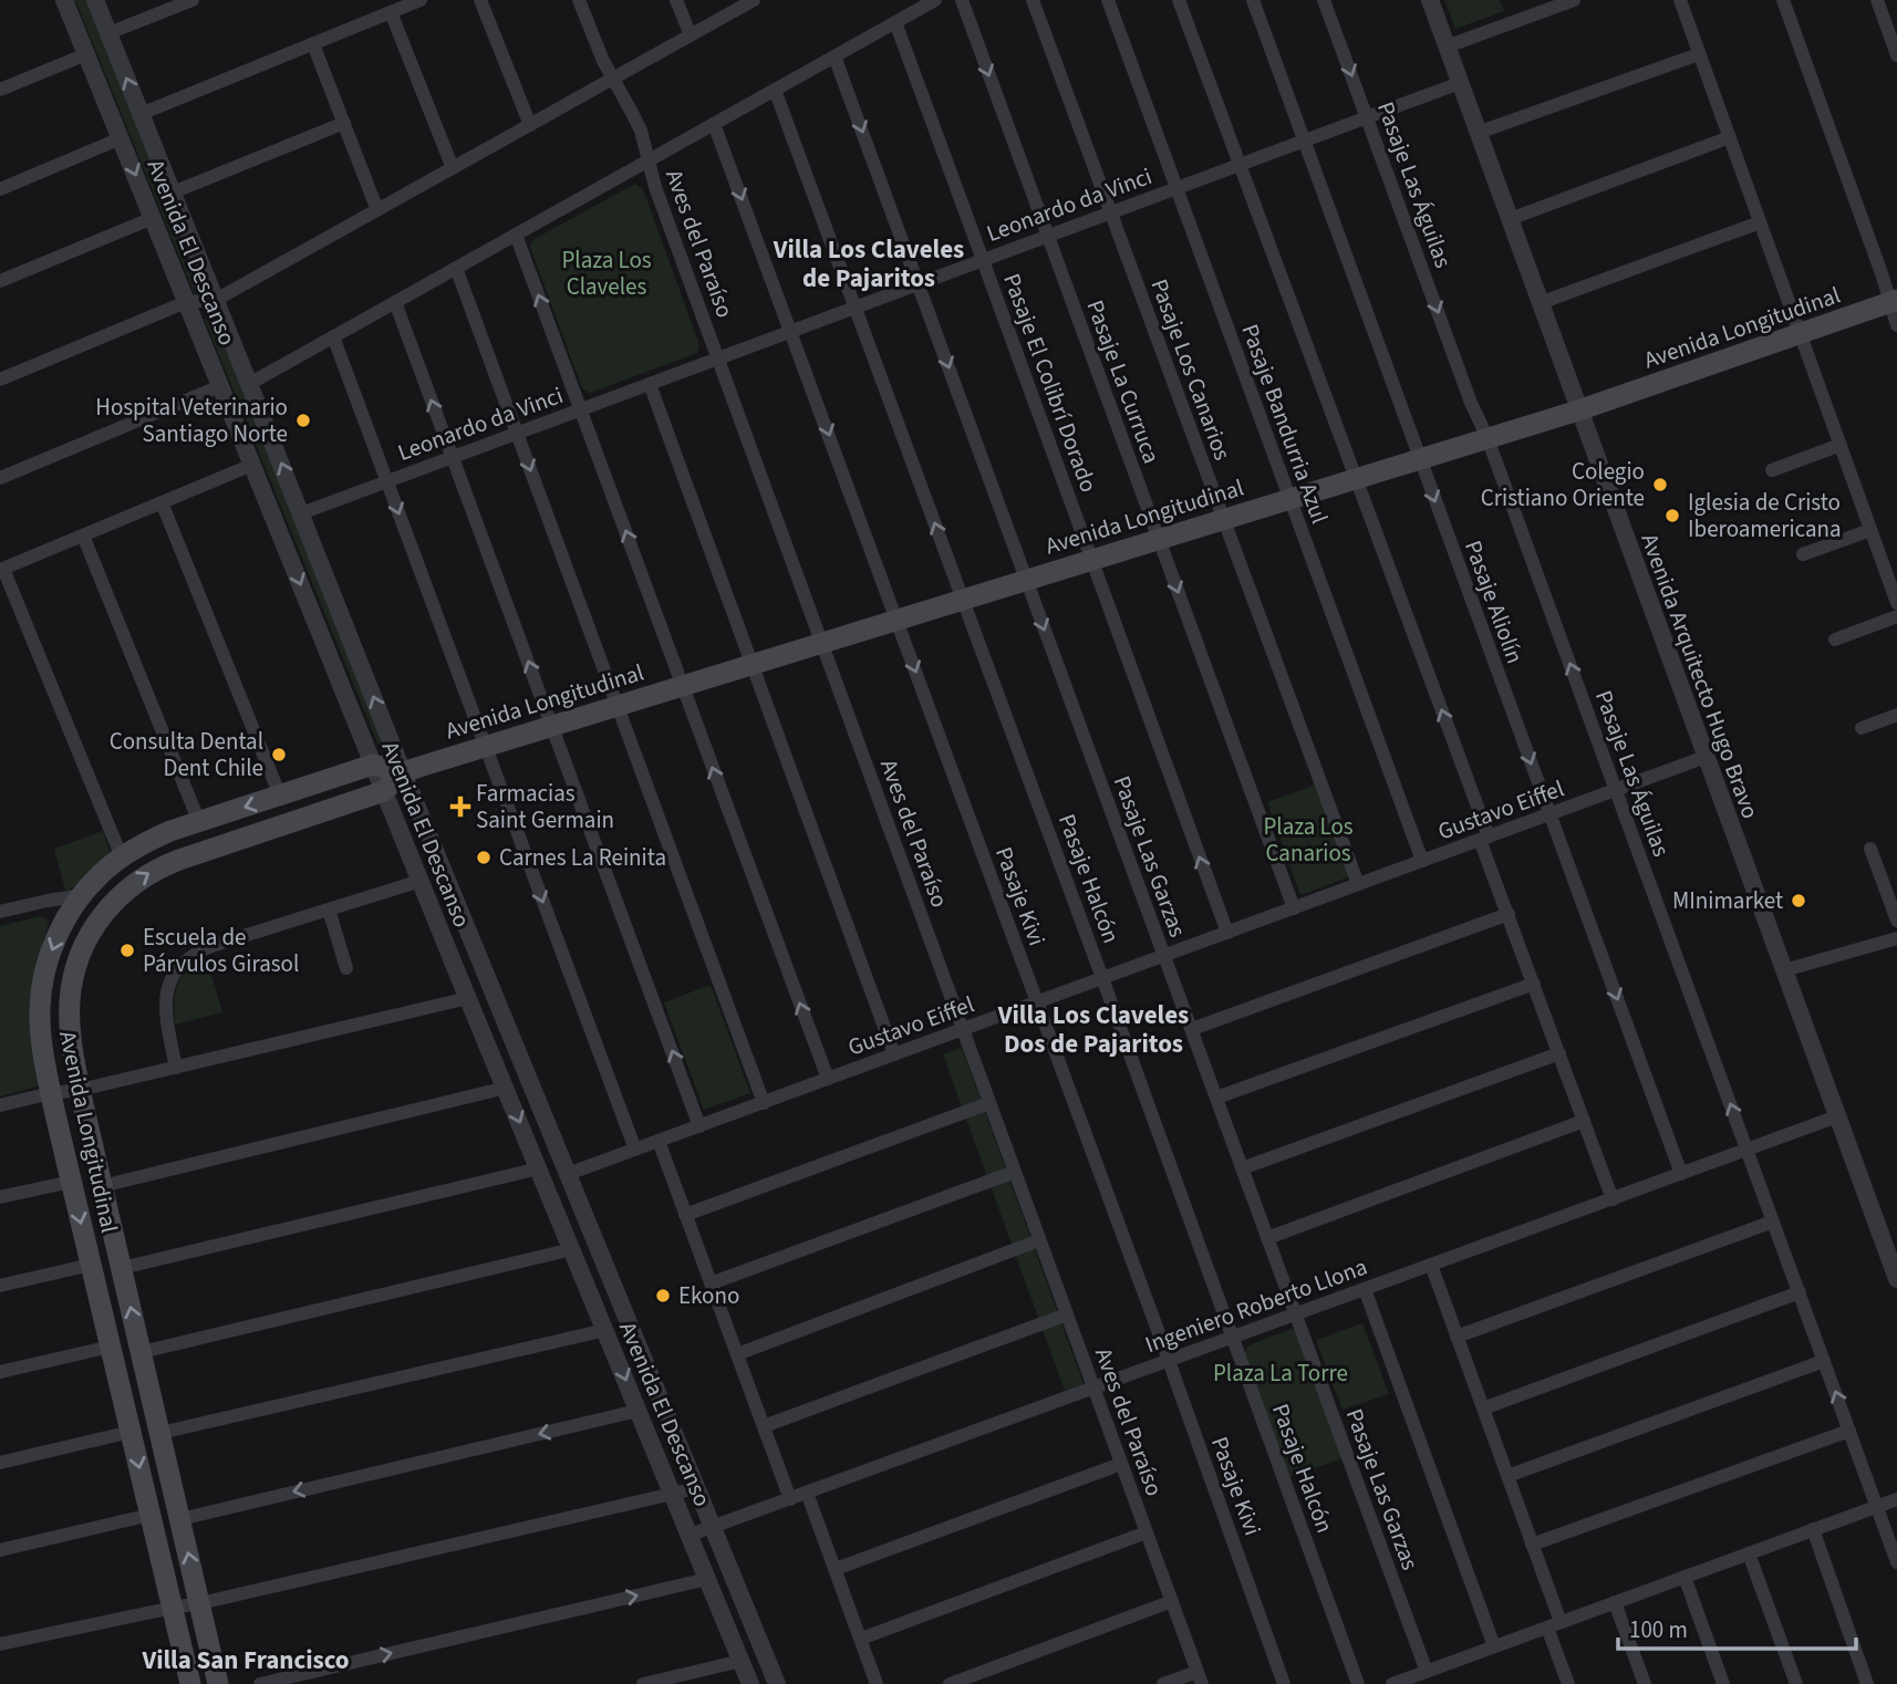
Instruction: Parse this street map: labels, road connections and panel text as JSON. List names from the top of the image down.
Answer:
{
  "streets": {
    "main road": ["Avenida Longitudinal"],
    "street": [
      "Pasaje Las Águilas",
      "Leonardo da Vinci",
      "Aves del Paraíso",
      "Avenida El Descanso",
      "Pasaje Los Canarios",
      "Pasaje La Curruca",
      "Pasaje El Colibrí Dorado",
      "Pasaje Bandurria Azul",
      "Pasaje Aliolín",
      "Avenida Arquitecto Hugo Bravo",
      "Gustavo Eiffel",
      "Pasaje Las Garzas",
      "Pasaje Halcón",
      "Pasaje Kivi",
      "Ingeniero Roberto Llona"
    ]
  },
  "crossings": [
    ["Pasaje Las Águilas", "Leonardo da Vinci"],
    ["Pasaje Las Águilas", "Avenida Longitudinal"],
    ["Pasaje Las Águilas", "Gustavo Eiffel"],
    ["Pasaje Las Águilas", "Ingeniero Roberto Llona"],
    ["Leonardo da Vinci", "Aves del Paraíso"],
    ["Leonardo da Vinci", "Avenida El Descanso"],
    ["Leonardo da Vinci", "Pasaje Los Canarios"],
    ["Leonardo da Vinci", "Pasaje La Curruca"],
    ["Leonardo da Vinci", "Pasaje El Colibrí Dorado"],
    ["Leonardo da Vinci", "Pasaje Bandurria Azul"],
    ["Leonardo da Vinci", "Pasaje Aliolín"],
    ["Leonardo da Vinci", "Avenida Arquitecto Hugo Bravo"],
    ["Leonardo da Vinci", "Pasaje Las Garzas"],
    ["Leonardo da Vinci", "Pasaje Halcón"],
    ["Leonardo da Vinci", "Pasaje Kivi"],
    ["Aves del Paraíso", "Avenida Longitudinal"],
    ["Aves del Paraíso", "Gustavo Eiffel"],
    ["Aves del Paraíso", "Ingeniero Roberto Llona"],
    ["Avenida El Descanso", "Avenida Longitudinal"],
    ["Avenida El Descanso", "Gustavo Eiffel"],
    ["Avenida El Descanso", "Ingeniero Roberto Llona"],
    ["Avenida Longitudinal", "Pasaje Los Canarios"],
    ["Avenida Longitudinal", "Pasaje La Curruca"],
    ["Avenida Longitudinal", "Pasaje El Colibrí Dorado"],
    ["Avenida Longitudinal", "Pasaje Bandurria Azul"],
    ["Avenida Longitudinal", "Pasaje Aliolín"],
    ["Avenida Longitudinal", "Avenida Arquitecto Hugo Bravo"],
    ["Avenida Longitudinal", "Pasaje Las Garzas"],
    ["Avenida Longitudinal", "Pasaje Halcón"],
    ["Avenida Longitudinal", "Pasaje Kivi"],
    ["Pasaje Los Canarios", "Gustavo Eiffel"],
    ["Pasaje La Curruca", "Gustavo Eiffel"],
    ["Pasaje El Colibrí Dorado", "Gustavo Eiffel"],
    ["Pasaje Bandurria Azul", "Gustavo Eiffel"],
    ["Pasaje Aliolín", "Gustavo Eiffel"],
    ["Pasaje Aliolín", "Ingeniero Roberto Llona"],
    ["Avenida Arquitecto Hugo Bravo", "Gustavo Eiffel"],
    ["Avenida Arquitecto Hugo Bravo", "Ingeniero Roberto Llona"],
    ["Gustavo Eiffel", "Pasaje Las Garzas"],
    ["Gustavo Eiffel", "Pasaje Halcón"],
    ["Gustavo Eiffel", "Pasaje Kivi"],
    ["Pasaje Las Garzas", "Ingeniero Roberto Llona"],
    ["Pasaje Halcón", "Ingeniero Roberto Llona"],
    ["Pasaje Kivi", "Ingeniero Roberto Llona"]
  ],
  "one_way": [
    "Pasaje La Curruca",
    "Pasaje El Colibrí Dorado",
    "Pasaje Las Garzas",
    "Pasaje Kivi"
  ],
  "districts": ["Villa Los Claveles de Pajaritos", "Villa Los Claveles Dos de Pajaritos", "Villa San Francisco"],
  "parks": ["Plaza Los Claveles", "Plaza Los Canarios", "Plaza La Torre"],
  "places": {
    "other": [
      "Hospital Veterinario Santiago Norte",
      "Colegio Cristiano Oriente",
      "Iglesia de Cristo Iberoamericana",
      "Consulta Dental Dent Chile",
      "Carnes La Reinita",
      "MInimarket",
      "Escuela de Párvulos Girasol",
      "Ekono"
    ],
    "health": ["Farmacias Saint Germain"]
  },
  "scale_bar": "100 m"
}
